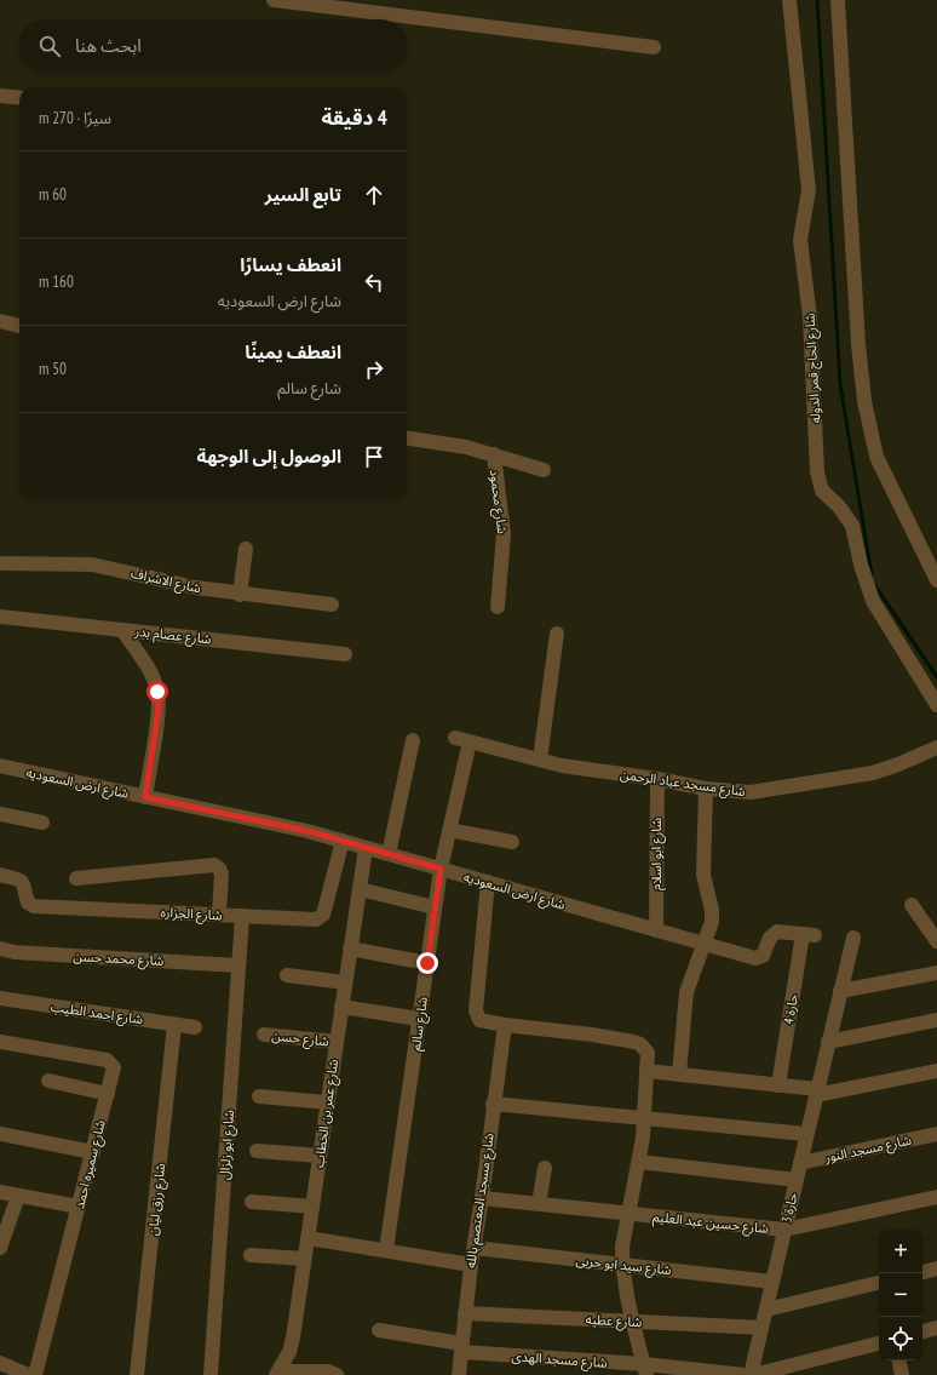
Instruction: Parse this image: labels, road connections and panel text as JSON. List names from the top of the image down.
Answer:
{
  "streets": {
    "street": [
      "شارع الحاج قمر الدوله",
      "شارع محمود",
      "شارع الاشراف",
      "شارع عصام بدر",
      "شارع ارض السعوديه",
      "شارع مسجد عباد الرحمن",
      "شارع ابو اسلام",
      "شارع الجزاره",
      "شارع محمد حسن",
      "حارة 4",
      "شارع احمد الطيب",
      "شارع سالم",
      "شارع حسن",
      "شارع عمر بن الخطاب",
      "شارع ابو زلزال",
      "شارع مسجد النور",
      "شارع سميره احمد",
      "شارع رزق ليان",
      "شارع مسجد المعتصم بالله",
      "حارة 3",
      "شارع حسين عبد العليم",
      "شارع سيد ابو حربى",
      "شارع عطيه",
      "شارع مسجد الهدى"
    ]
  },
  "crossings": [
    ["شارع ارض السعوديه", "شارع ابو اسلام"],
    ["شارع ارض السعوديه", "شارع الجزاره"],
    ["شارع ارض السعوديه", "حارة 4"],
    ["شارع ارض السعوديه", "شارع سالم"],
    ["شارع ارض السعوديه", "شارع عمر بن الخطاب"],
    ["شارع مسجد عباد الرحمن", "شارع ابو اسلام"],
    ["شارع مسجد عباد الرحمن", "شارع سالم"],
    ["شارع الجزاره", "شارع ابو زلزال"],
    ["شارع محمد حسن", "شارع ابو زلزال"],
    ["شارع احمد الطيب", "شارع رزق ليان"],
    ["شارع حسن", "شارع عمر بن الخطاب"],
    ["شارع مسجد النور", "حارة 3"],
    ["شارع مسجد المعتصم بالله", "شارع حسين عبد العليم"],
    ["شارع مسجد المعتصم بالله", "شارع سيد ابو حربى"],
    ["شارع مسجد المعتصم بالله", "شارع عطيه"],
    ["شارع مسجد المعتصم بالله", "شارع مسجد الهدى"],
    ["حارة 3", "شارع حسين عبد العليم"],
    ["حارة 3", "شارع سيد ابو حربى"],
    ["حارة 3", "شارع عطيه"]
  ],
  "page": {
    "search": "ابحث هنا",
    "heading": ["4 دقيقة", "سيرًا · 270 m"],
    "list": [
      ["تابع السير", "60 m"],
      ["انعطف يسارًا", "شارع ارض السعوديه", "160 m"],
      ["انعطف يمينًا", "شارع سالم", "50 m"],
      "الوصول إلى الوجهة"
    ],
    "map_buttons": ["+", "−"]
  }
}
